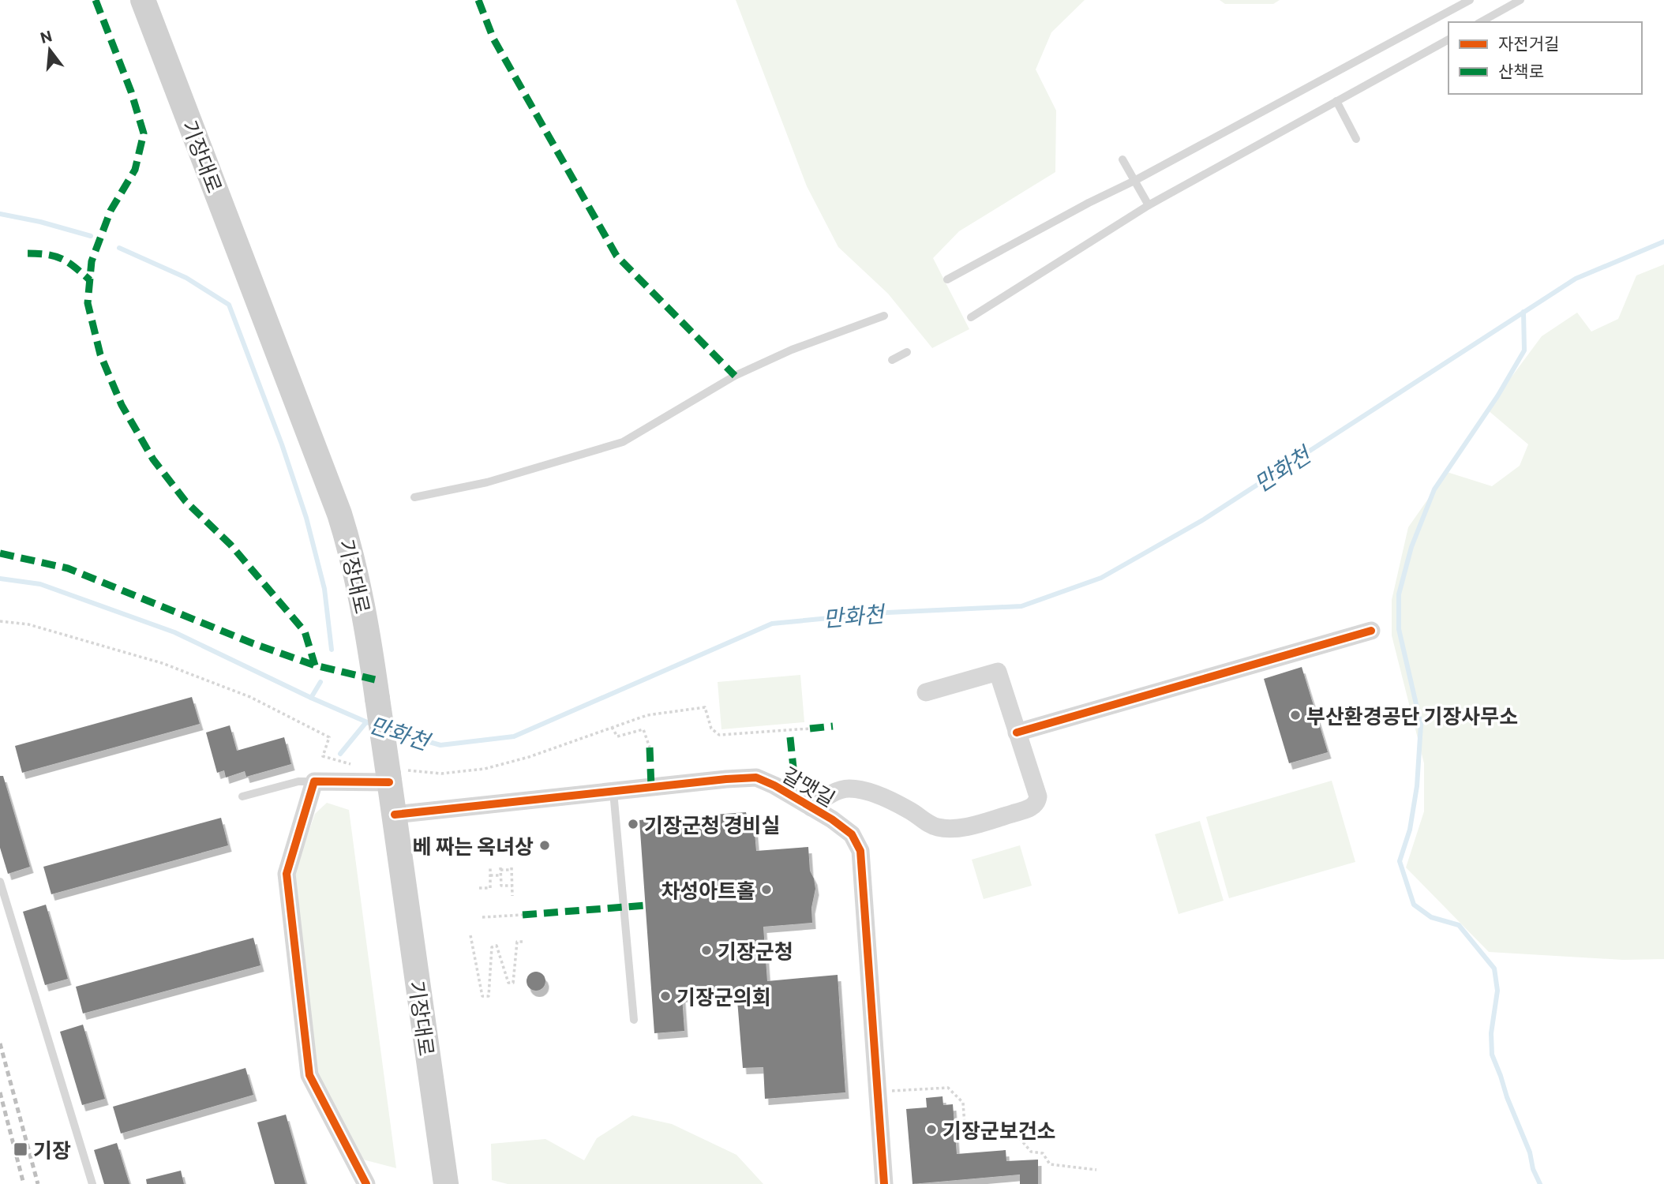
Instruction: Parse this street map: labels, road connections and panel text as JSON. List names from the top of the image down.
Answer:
{
  "streets": {
    "main road": ["기장대로"],
    "street": ["갈맷길"]
  },
  "crossings": [
    ["기장대로", "갈맷길"]
  ],
  "water": ["만화천"],
  "places": {
    "other": [
      "부산환경공단 기장사무소",
      "기장군청 경비실",
      "베 짜는 옥녀상",
      "차성아트홀",
      "기장군청",
      "기장군의회",
      "기장군보건소"
    ],
    "transit": ["기장"]
  },
  "legend": ["자전거길", "산책로"],
  "north": "top"
}
